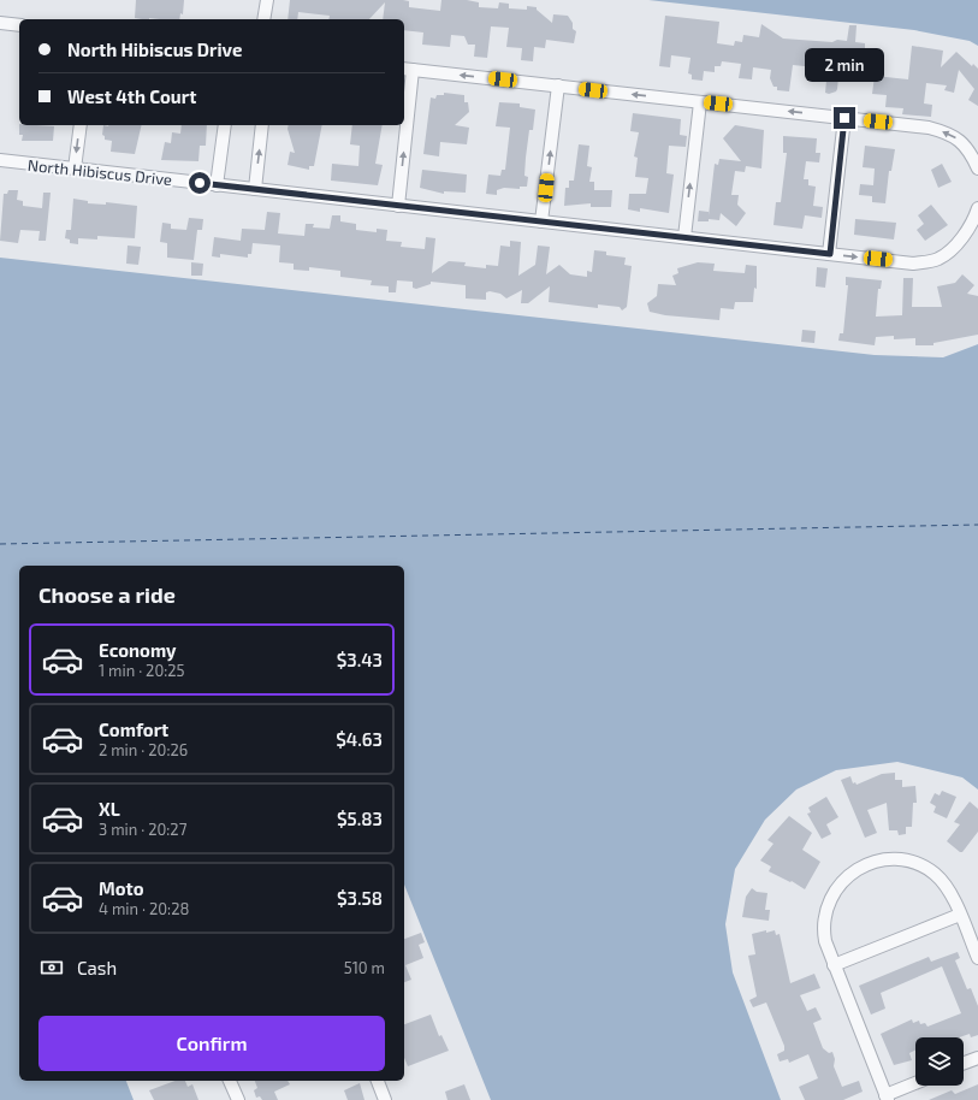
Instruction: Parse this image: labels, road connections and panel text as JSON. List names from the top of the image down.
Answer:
{
  "streets": {
    "street": ["North Hibiscus Drive"]
  },
  "page": {
    "banner": ["North Hibiscus Drive", "West 4th Court"],
    "bubble": "2 min",
    "heading": "Choose a ride",
    "list": [
      {
        "name": "Economy",
        "note": "1 min · 20:25",
        "value": "$3.43"
      },
      {
        "name": "Comfort",
        "note": "2 min · 20:26",
        "value": "$4.63"
      },
      {
        "name": "XL",
        "note": "3 min · 20:27",
        "value": "$5.83"
      },
      {
        "name": "Moto",
        "note": "4 min · 20:28",
        "value": "$3.58"
      }
    ],
    "pay": ["Cash", "510 m"],
    "buttons": "Confirm"
  }
}
